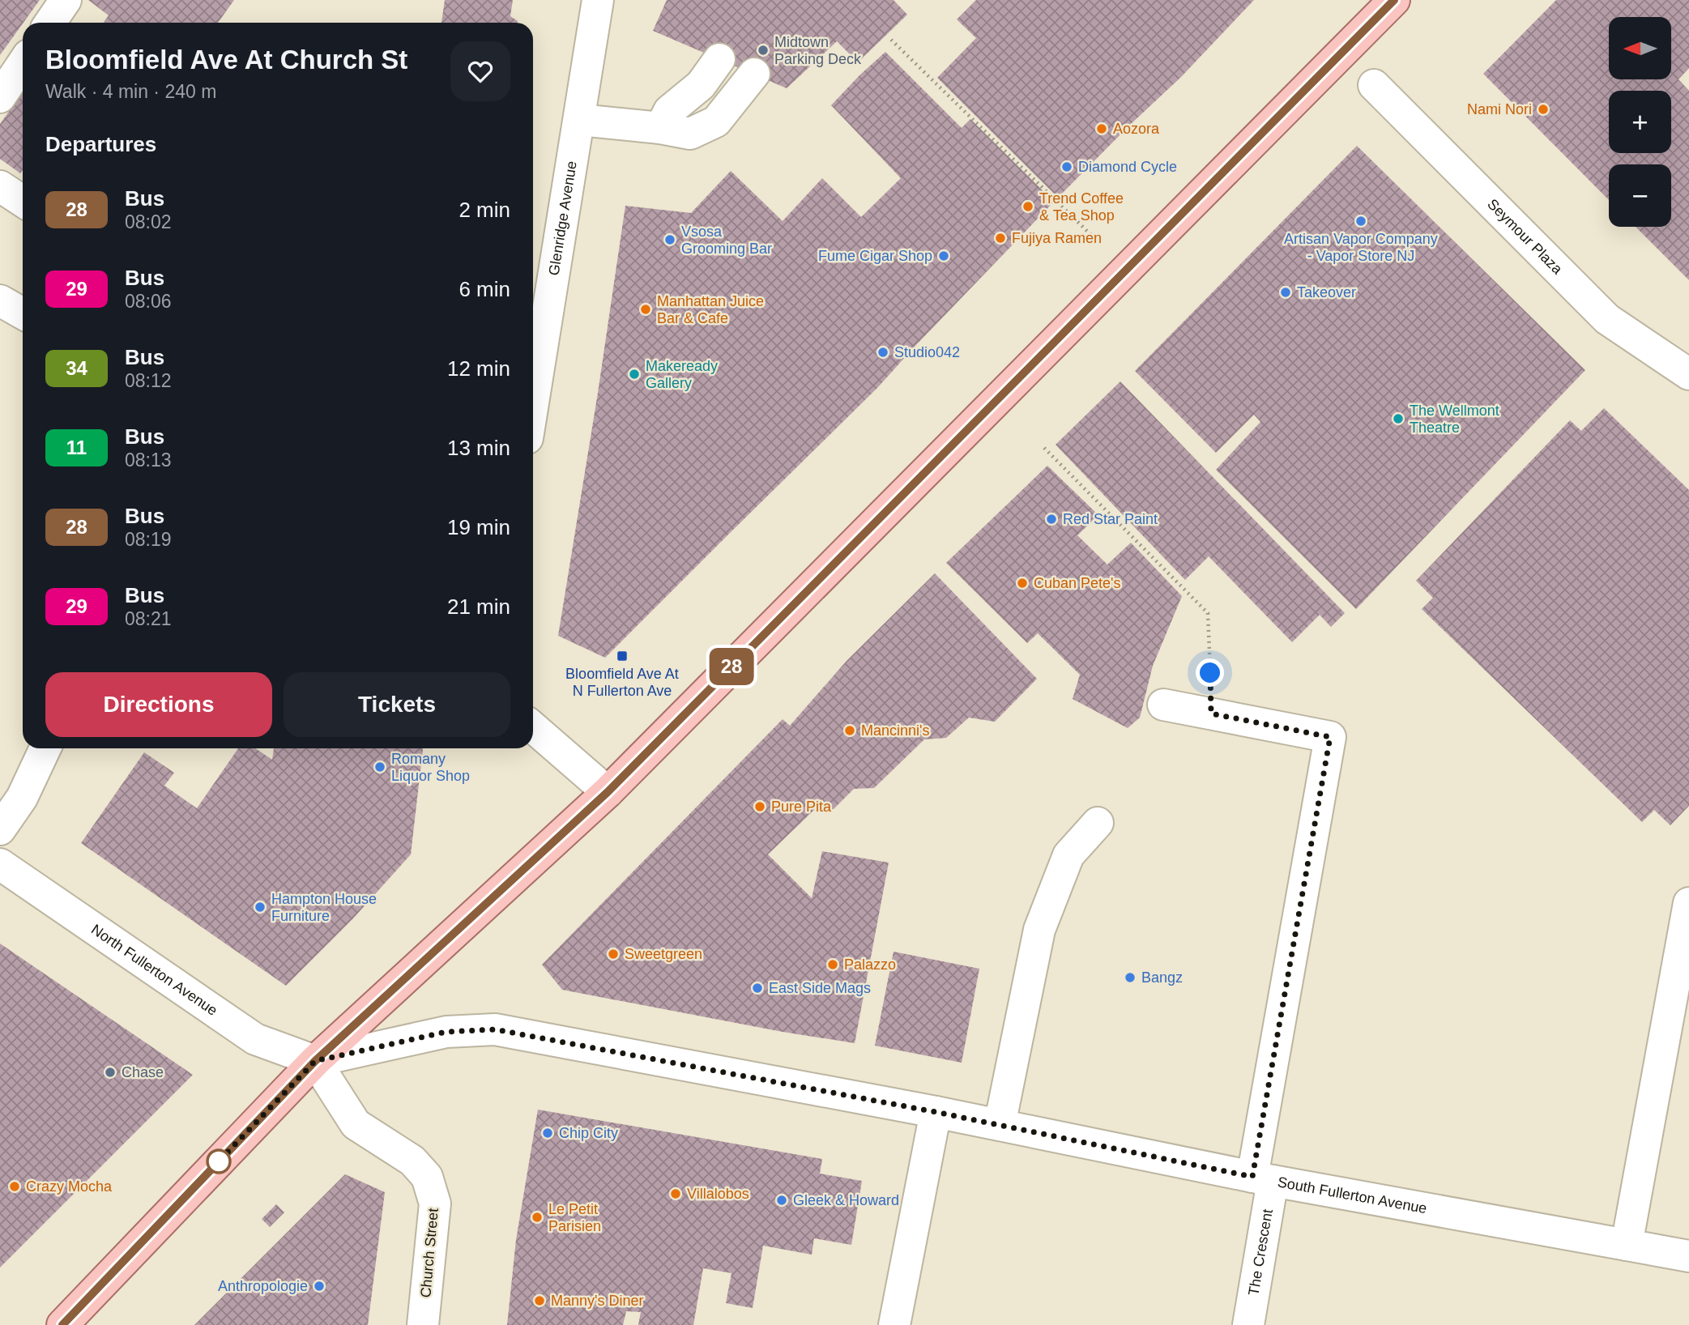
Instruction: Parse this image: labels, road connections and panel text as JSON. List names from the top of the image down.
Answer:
{
  "streets": {
    "street": [
      "Glenridge Avenue",
      "Seymour Plaza",
      "North Fullerton Avenue",
      "South Fullerton Avenue",
      "Church Street",
      "The Crescent"
    ]
  },
  "crossings": [
    ["North Fullerton Avenue", "South Fullerton Avenue"],
    ["North Fullerton Avenue", "Church Street"],
    ["South Fullerton Avenue", "Church Street"],
    ["South Fullerton Avenue", "The Crescent"]
  ],
  "places": {
    "other": [
      "Midtown Parking Deck",
      "Nami Nori",
      "Aozora",
      "Diamond Cycle",
      "Trend Coffee & Tea Shop",
      "Artisan Vapor Company - Vapor Store NJ",
      "Fujiya Ramen",
      "Vsosa Grooming Bar",
      "Fume Cigar Shop",
      "Takeover",
      "Manhattan Juice Bar & Cafe",
      "Studio042",
      "Makeready Gallery",
      "The Wellmont Theatre",
      "Red Star Paint",
      "Cuban Pete's",
      "Mancinni's",
      "Romany Liquor Shop",
      "Pure Pita",
      "Hampton House Furniture",
      "Sweetgreen",
      "Palazzo",
      "Bangz",
      "East Side Mags",
      "Chase",
      "Chip City",
      "Crazy Mocha",
      "Villalobos",
      "Gleek & Howard",
      "Le Petit Parisien",
      "Anthropologie",
      "Manny's Diner"
    ],
    "transit": ["Bloomfield Ave At N Fullerton Ave"]
  },
  "lines": ["bus line 28"],
  "north": "left",
  "page": {
    "on_map": "28",
    "map_buttons": ["+", "−"],
    "heading": [
      ["Bloomfield Ave At Church St", "Walk · 4 min · 240 m"],
      "Departures"
    ],
    "list": [
      {
        "mark": "28",
        "name": "Bus",
        "note": "08:02",
        "value": "2 min"
      },
      {
        "mark": "29",
        "name": "Bus",
        "note": "08:06",
        "value": "6 min"
      },
      {
        "mark": "34",
        "name": "Bus",
        "note": "08:12",
        "value": "12 min"
      },
      {
        "mark": "11",
        "name": "Bus",
        "note": "08:13",
        "value": "13 min"
      },
      {
        "mark": "28",
        "name": "Bus",
        "note": "08:19",
        "value": "19 min"
      },
      {
        "mark": "29",
        "name": "Bus",
        "note": "08:21",
        "value": "21 min"
      }
    ],
    "buttons": ["Directions", "Tickets"]
  }
}
